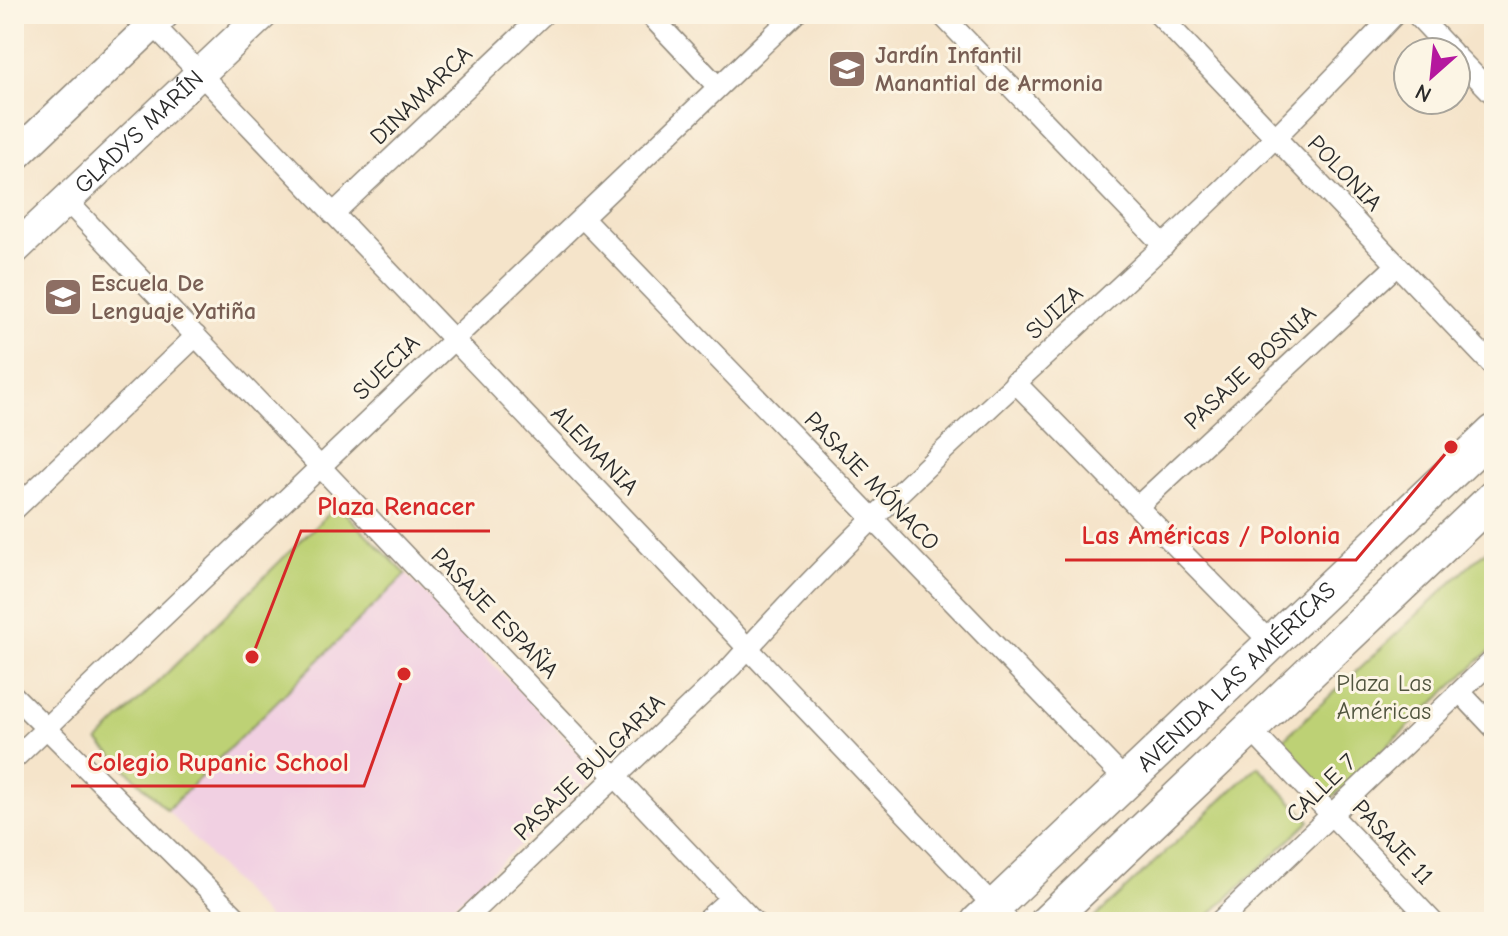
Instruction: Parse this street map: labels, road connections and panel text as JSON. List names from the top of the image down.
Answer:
{
  "streets": {
    "main road": ["AVENIDA LAS AMÉRICAS"],
    "street": [
      "DINAMARCA",
      "GLADYS MARÍN",
      "POLONIA",
      "SUIZA",
      "SUECIA",
      "PASAJE BOSNIA",
      "ALEMANIA",
      "PASAJE MÓNACO",
      "PASAJE ESPAÑA",
      "PASAJE BULGARIA",
      "CALLE 7",
      "PASAJE 11"
    ]
  },
  "crossings": [
    ["DINAMARCA", "ALEMANIA"],
    ["GLADYS MARÍN", "ALEMANIA"],
    ["GLADYS MARÍN", "PASAJE ESPAÑA"],
    ["POLONIA", "SUIZA"],
    ["POLONIA", "PASAJE BOSNIA"],
    ["SUIZA", "ALEMANIA"],
    ["SUIZA", "PASAJE MÓNACO"],
    ["SUIZA", "PASAJE BULGARIA"],
    ["SUECIA", "ALEMANIA"],
    ["SUECIA", "PASAJE MÓNACO"],
    ["SUECIA", "PASAJE ESPAÑA"],
    ["ALEMANIA", "AVENIDA LAS AMÉRICAS"],
    ["ALEMANIA", "PASAJE BULGARIA"],
    ["PASAJE MÓNACO", "AVENIDA LAS AMÉRICAS"],
    ["PASAJE ESPAÑA", "PASAJE BULGARIA"],
    ["AVENIDA LAS AMÉRICAS", "PASAJE 11"],
    ["CALLE 7", "PASAJE 11"]
  ],
  "parks": ["Plaza Las Américas"],
  "places": {
    "school or university": ["Jardín Infantil Manantial de Armonia", "Escuela De Lenguaje Yatiña"],
    "other": ["Las Américas / Polonia", "Plaza Renacer", "Colegio Rupanic School"]
  },
  "north": "bottom left"
}
